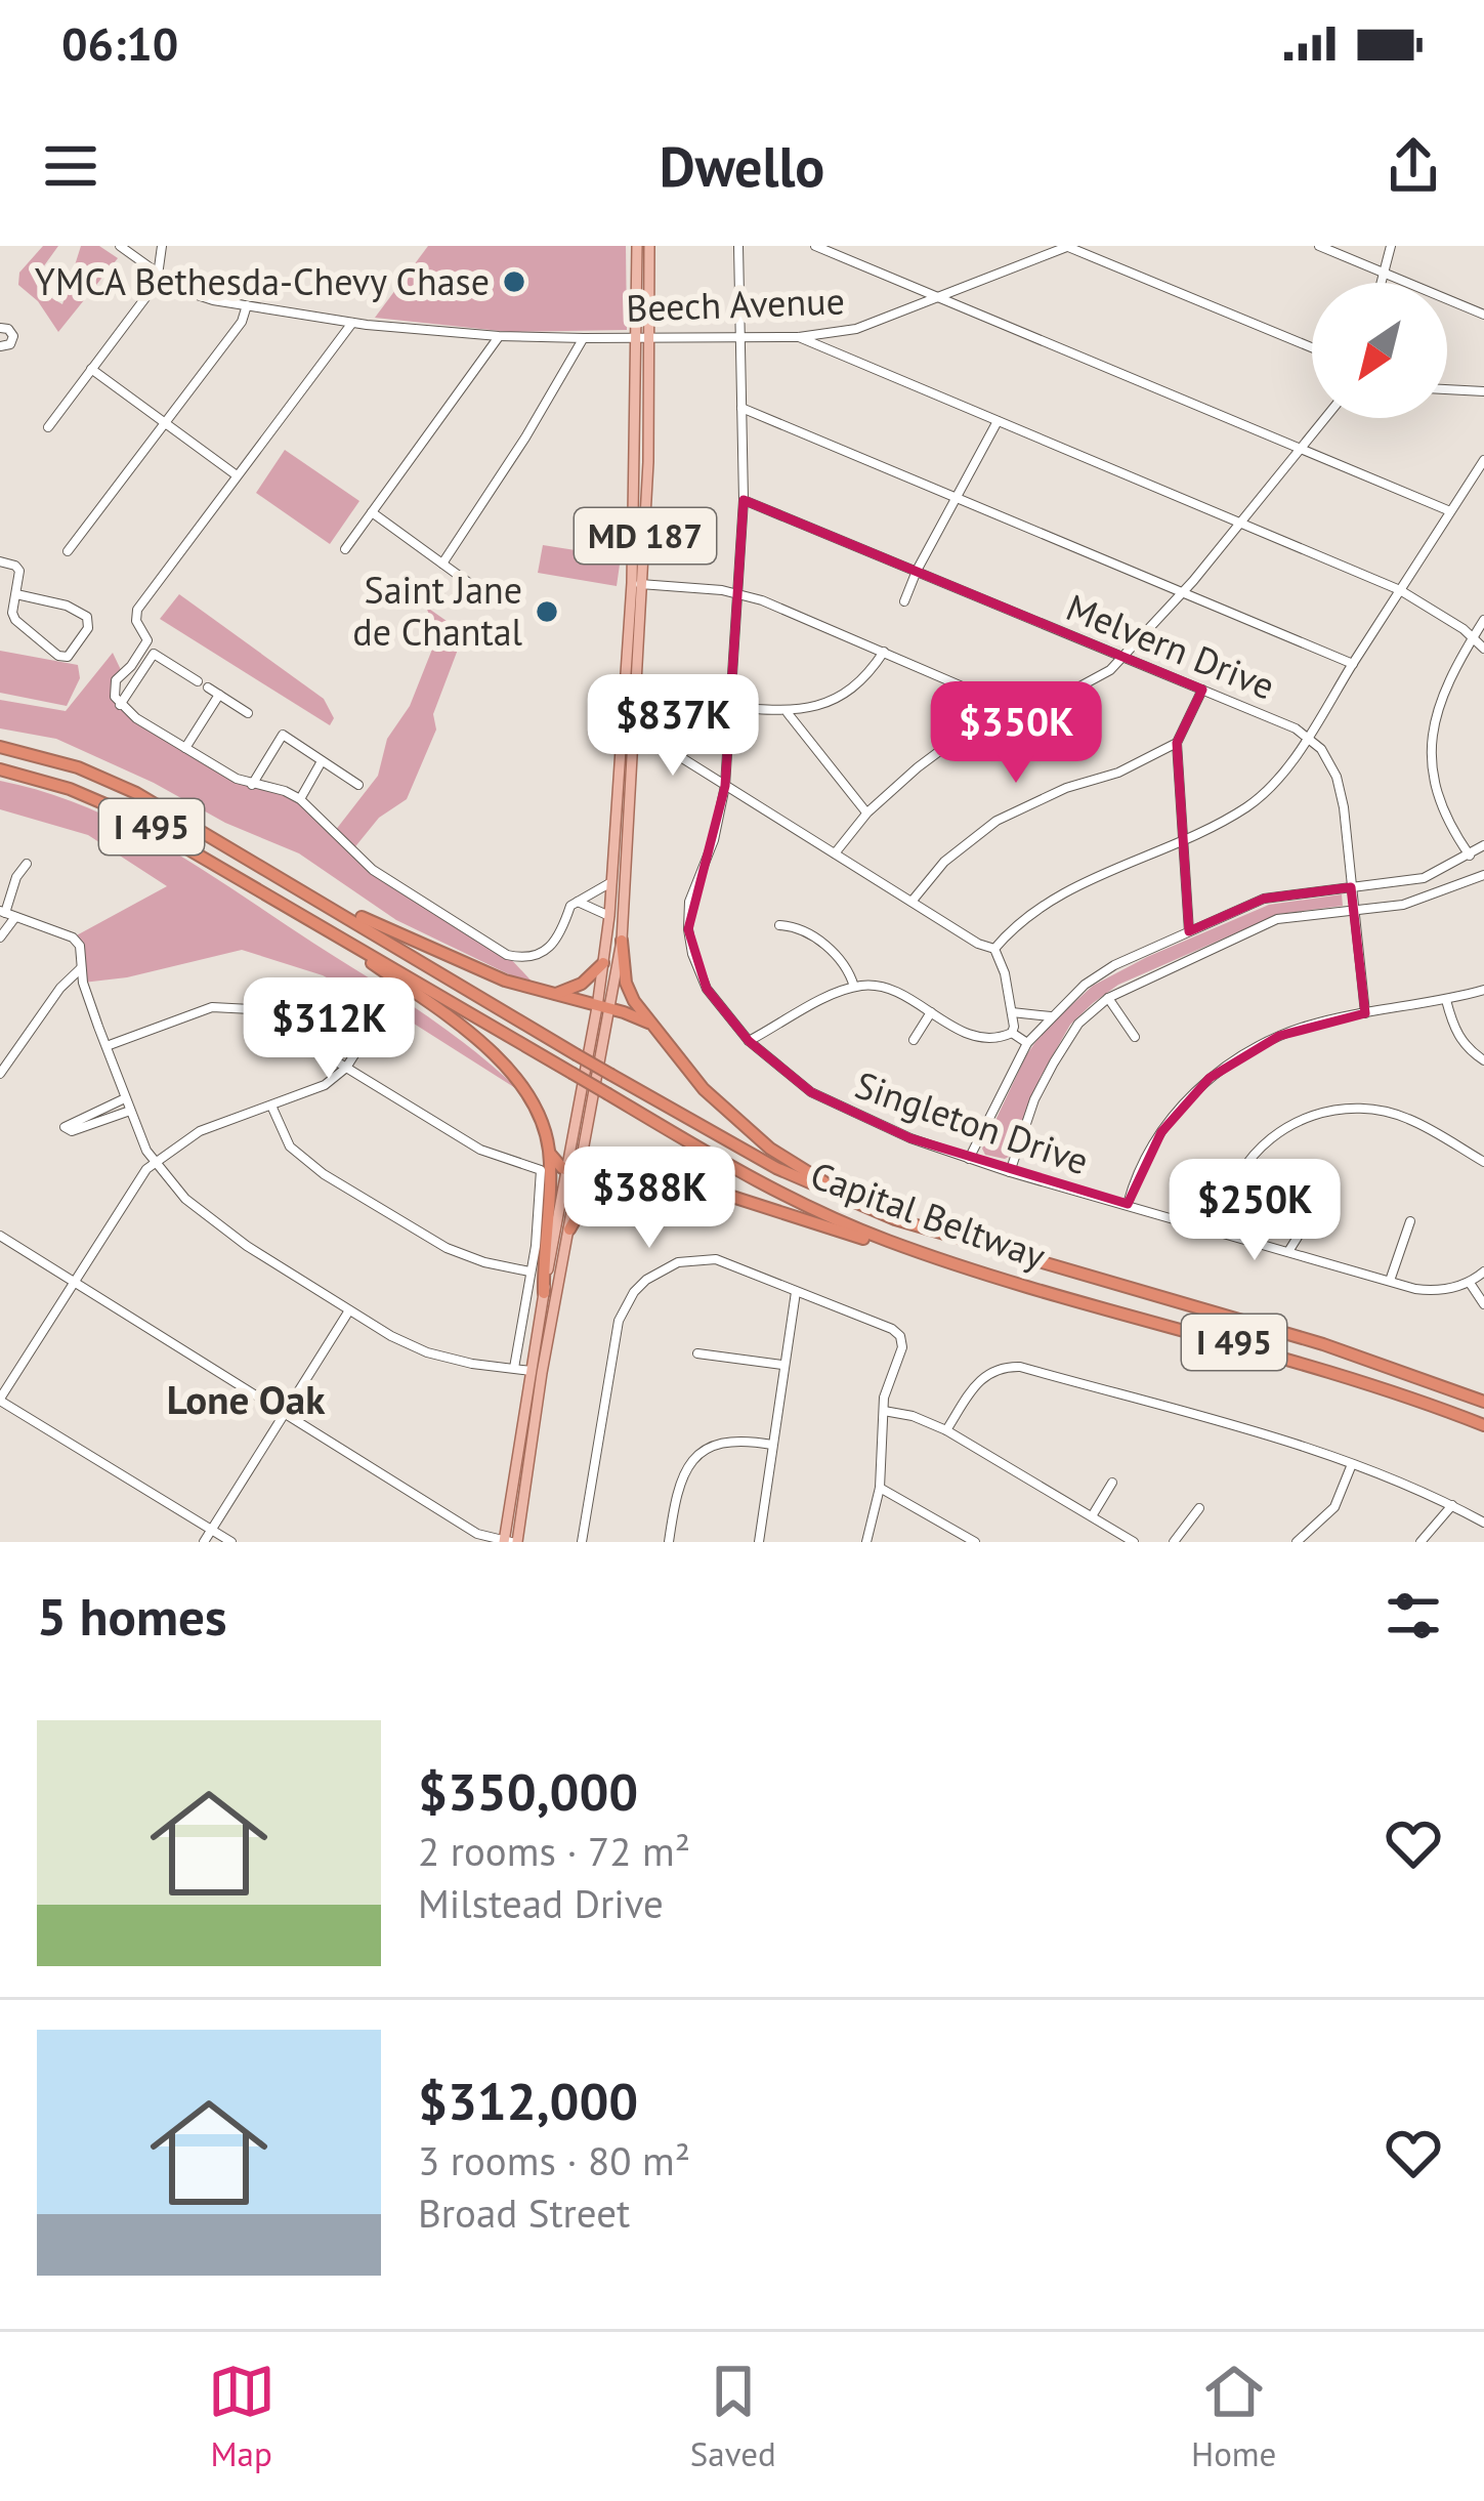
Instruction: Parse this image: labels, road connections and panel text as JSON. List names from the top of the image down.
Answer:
{
  "streets": {
    "highway": ["I 495", "Capital Beltway"],
    "main road": ["MD 187"],
    "street": ["Beech Avenue", "Melvern Drive", "Singleton Drive"]
  },
  "crossings": [
    ["Beech Avenue", "MD 187"],
    ["Beech Avenue", "Singleton Drive"],
    ["Melvern Drive", "Singleton Drive"]
  ],
  "districts": ["Lone Oak"],
  "places": ["YMCA Bethesda-Chevy Chase", "Saint Jane de Chantal"],
  "north": "bottom left",
  "page": {
    "status": "06:10",
    "header": "Dwello",
    "price": [
      "$837K",
      "$350K",
      "$312K",
      "$388K",
      "$250K"
    ],
    "heading": "5 homes",
    "list": [
      {
        "name": "$350,000",
        "note": "2 rooms · 72 m² · Milstead Drive"
      },
      {
        "name": "$312,000",
        "note": "3 rooms · 80 m² · Broad Street"
      }
    ],
    "tabs": ["Map", "Saved", "Home"]
  }
}
